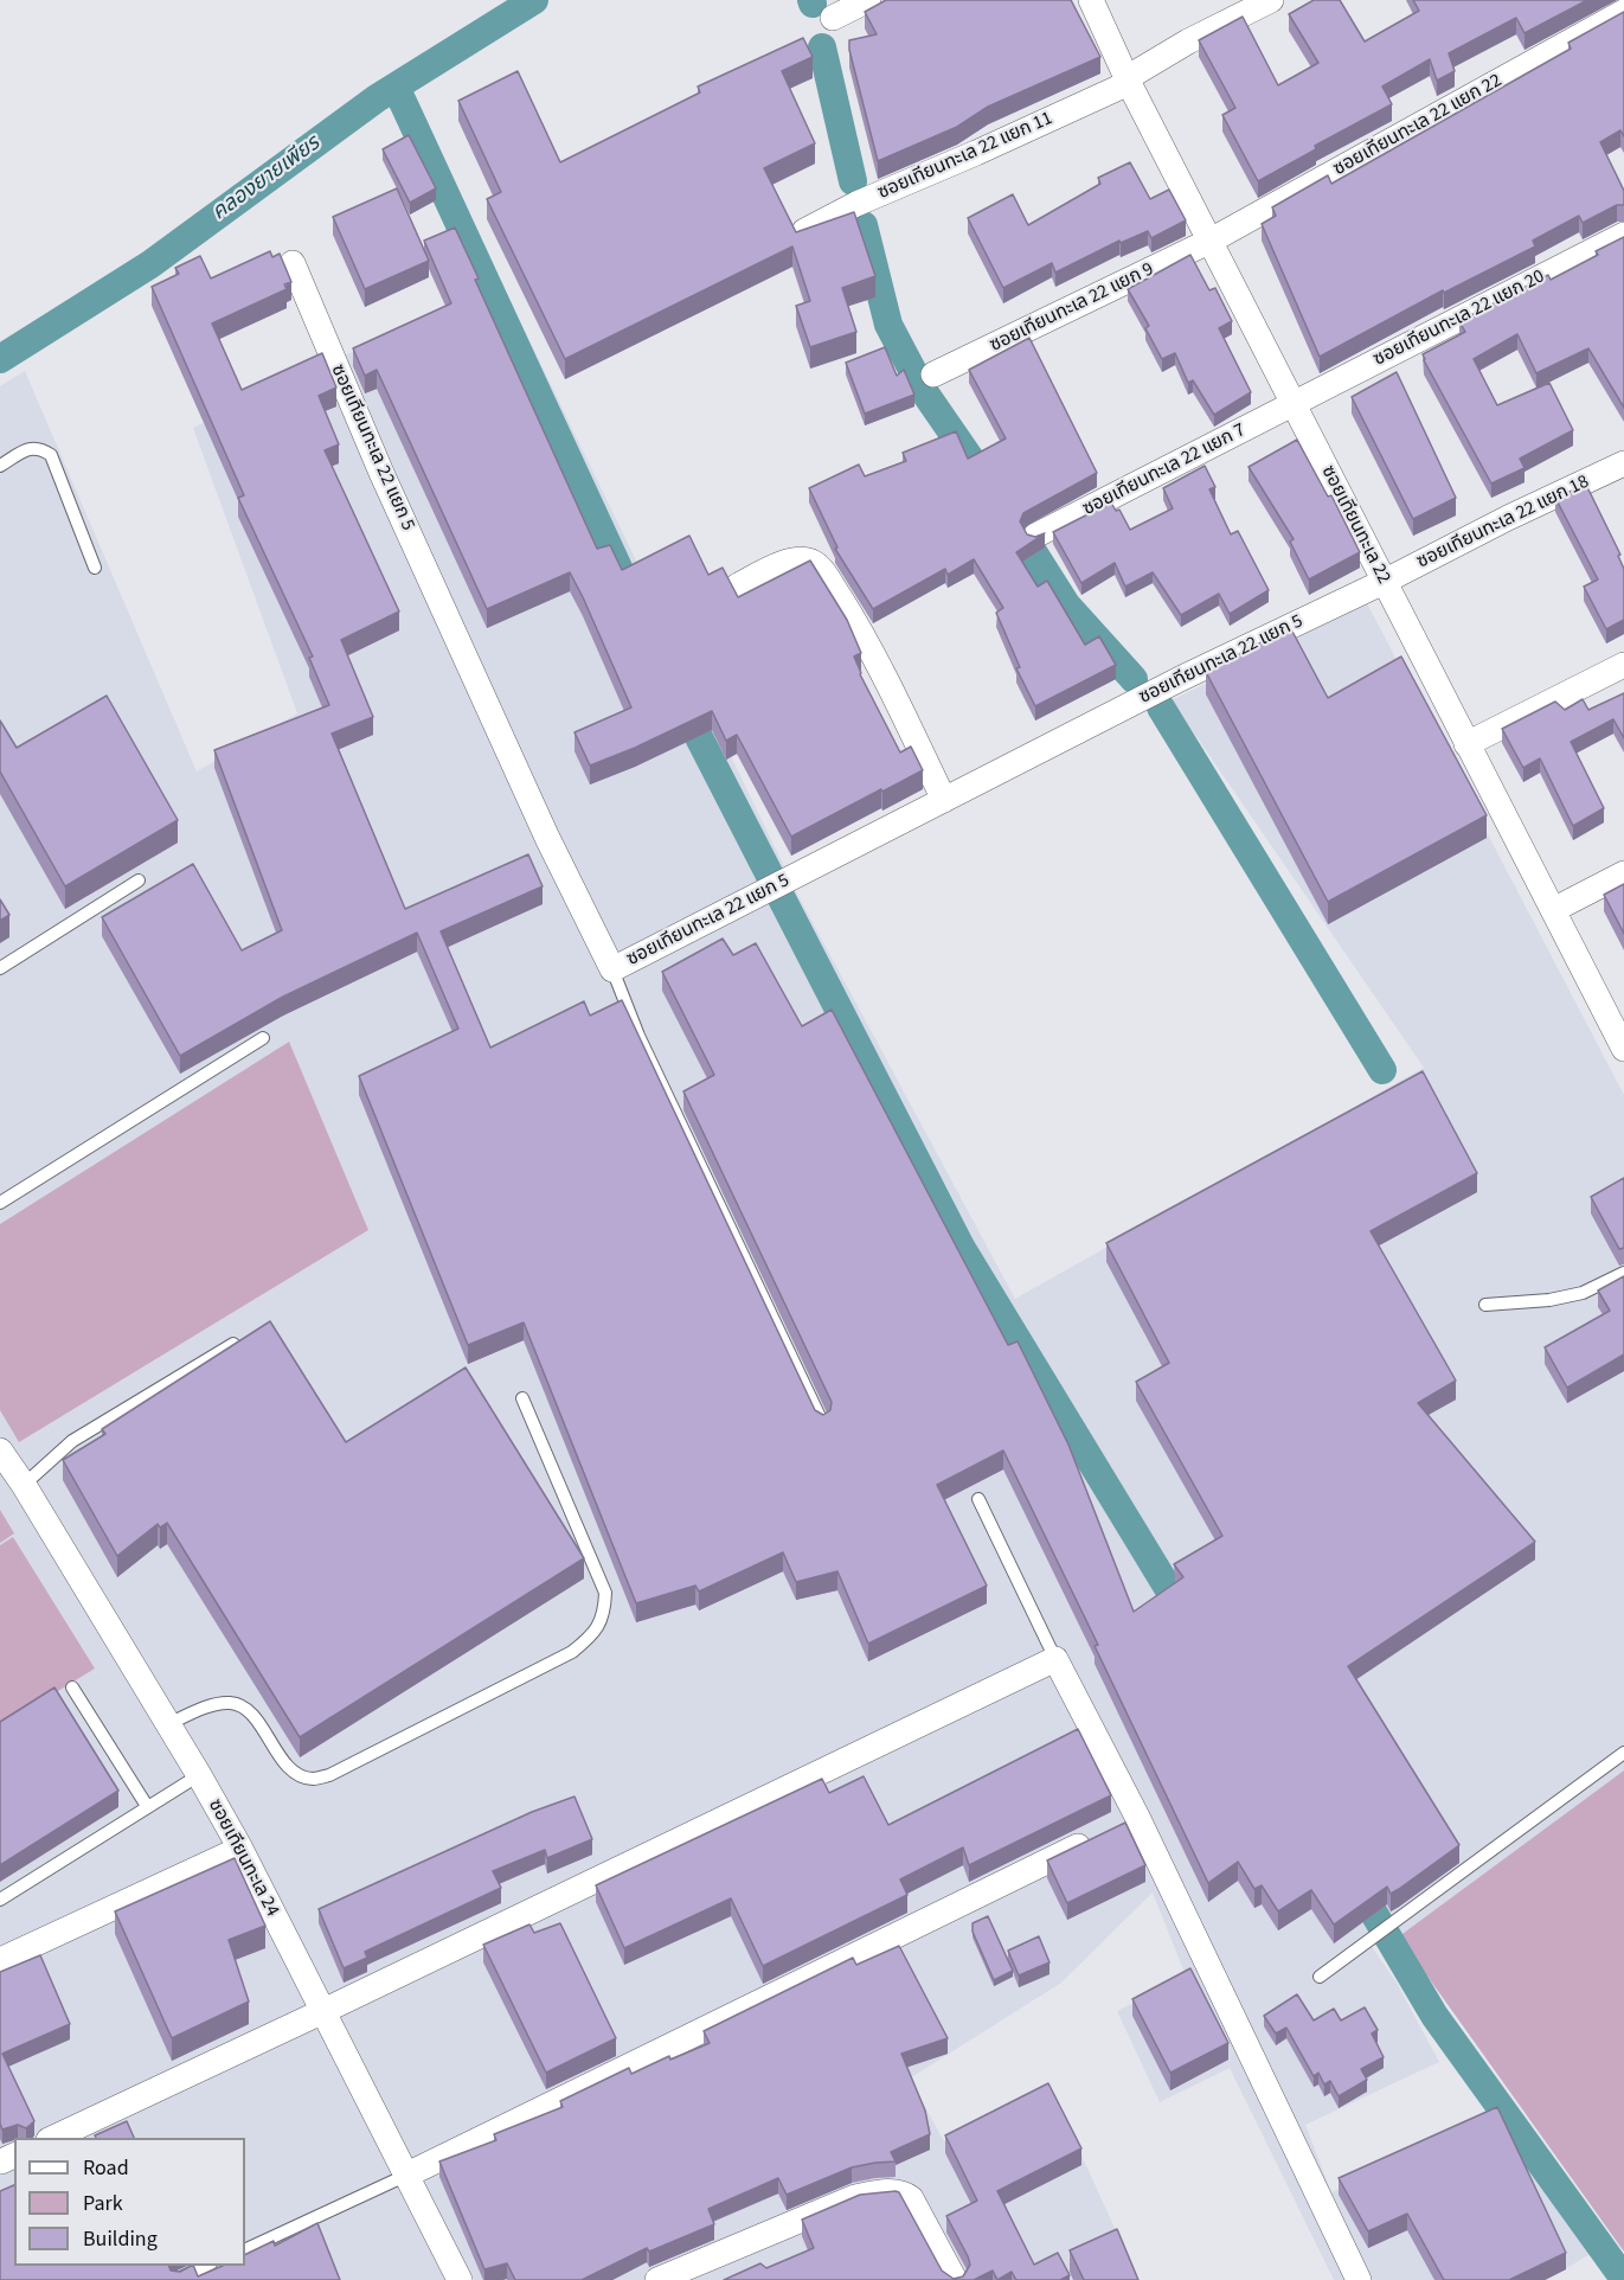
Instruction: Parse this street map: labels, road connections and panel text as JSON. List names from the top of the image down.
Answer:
{
  "streets": {
    "street": [
      "ซอยเทียนทะเล 22 แยก 22",
      "ซอยเทียนทะเล 22 แยก 11",
      "ซอยเทียนทะเล 22 แยก 9",
      "ซอยเทียนทะเล 22 แยก 20",
      "ซอยเทียนทะเล 22 แยก 5",
      "ซอยเทียนทะเล 22 แยก 7",
      "ซอยเทียนทะเล 22 แยก 18",
      "ซอยเทียนทะเล 22",
      "ซอยเทียนทะเล 24"
    ]
  },
  "crossings": [
    ["ซอยเทียนทะเล 22 แยก 22", "ซอยเทียนทะเล 22 แยก 9"],
    ["ซอยเทียนทะเล 22 แยก 22", "ซอยเทียนทะเล 22"],
    ["ซอยเทียนทะเล 22 แยก 11", "ซอยเทียนทะเล 22"],
    ["ซอยเทียนทะเล 22 แยก 9", "ซอยเทียนทะเล 22"],
    ["ซอยเทียนทะเล 22 แยก 20", "ซอยเทียนทะเล 22 แยก 7"],
    ["ซอยเทียนทะเล 22 แยก 20", "ซอยเทียนทะเล 22"],
    ["ซอยเทียนทะเล 22 แยก 5", "ซอยเทียนทะเล 22 แยก 18"],
    ["ซอยเทียนทะเล 22 แยก 5", "ซอยเทียนทะเล 22"],
    ["ซอยเทียนทะเล 22 แยก 7", "ซอยเทียนทะเล 22"],
    ["ซอยเทียนทะเล 22 แยก 18", "ซอยเทียนทะเล 22"]
  ],
  "water": ["คลองยายเพียร"],
  "legend": ["Road", "Park", "Building"]
}
